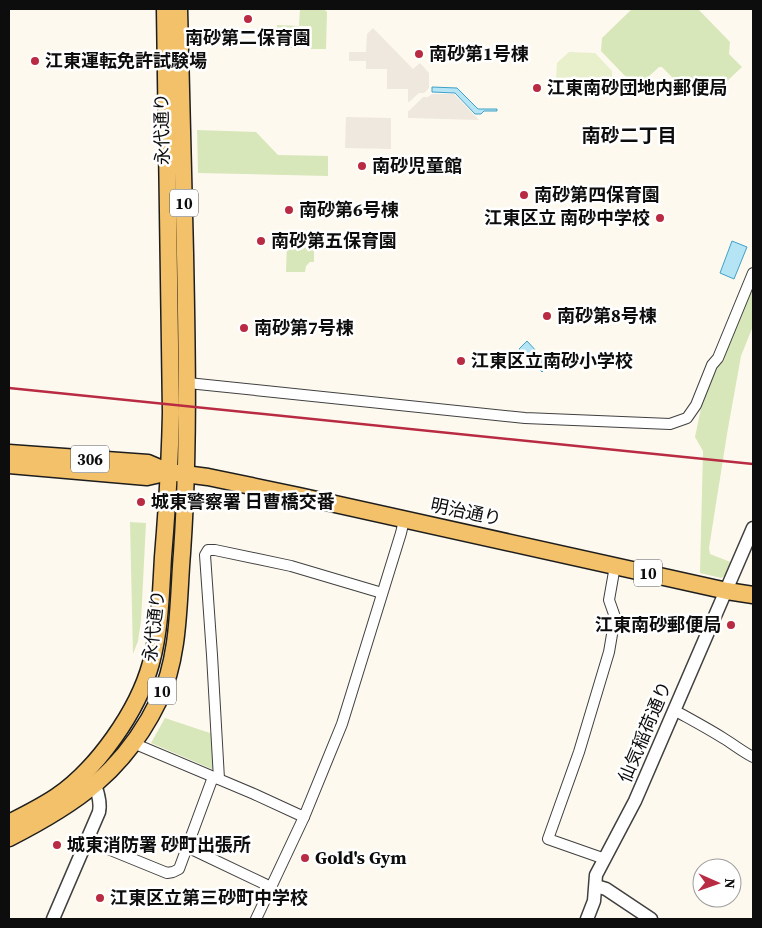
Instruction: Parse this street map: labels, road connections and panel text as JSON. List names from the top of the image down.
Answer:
{
  "streets": {
    "main road": [
      "永代通り",
      "10",
      "306",
      "明治通り"
    ],
    "street": ["仙気稲荷通り"]
  },
  "crossings": [
    ["永代通り", "明治通り"],
    ["明治通り", "仙気稲荷通り"]
  ],
  "districts": ["南砂二丁目"],
  "places": [
    "南砂第二保育園",
    "南砂第1号棟",
    "江東運転免許試験場",
    "江東南砂団地内郵便局",
    "南砂児童館",
    "南砂第四保育園",
    "南砂第6号棟",
    "江東区立 南砂中学校",
    "南砂第五保育園",
    "南砂第8号棟",
    "南砂第7号棟",
    "江東区立南砂小学校",
    "城東警察署 日曹橋交番",
    "江東南砂郵便局",
    "城東消防署 砂町出張所",
    "Gold's Gym",
    "江東区立第三砂町中学校"
  ],
  "north": "right"
}
